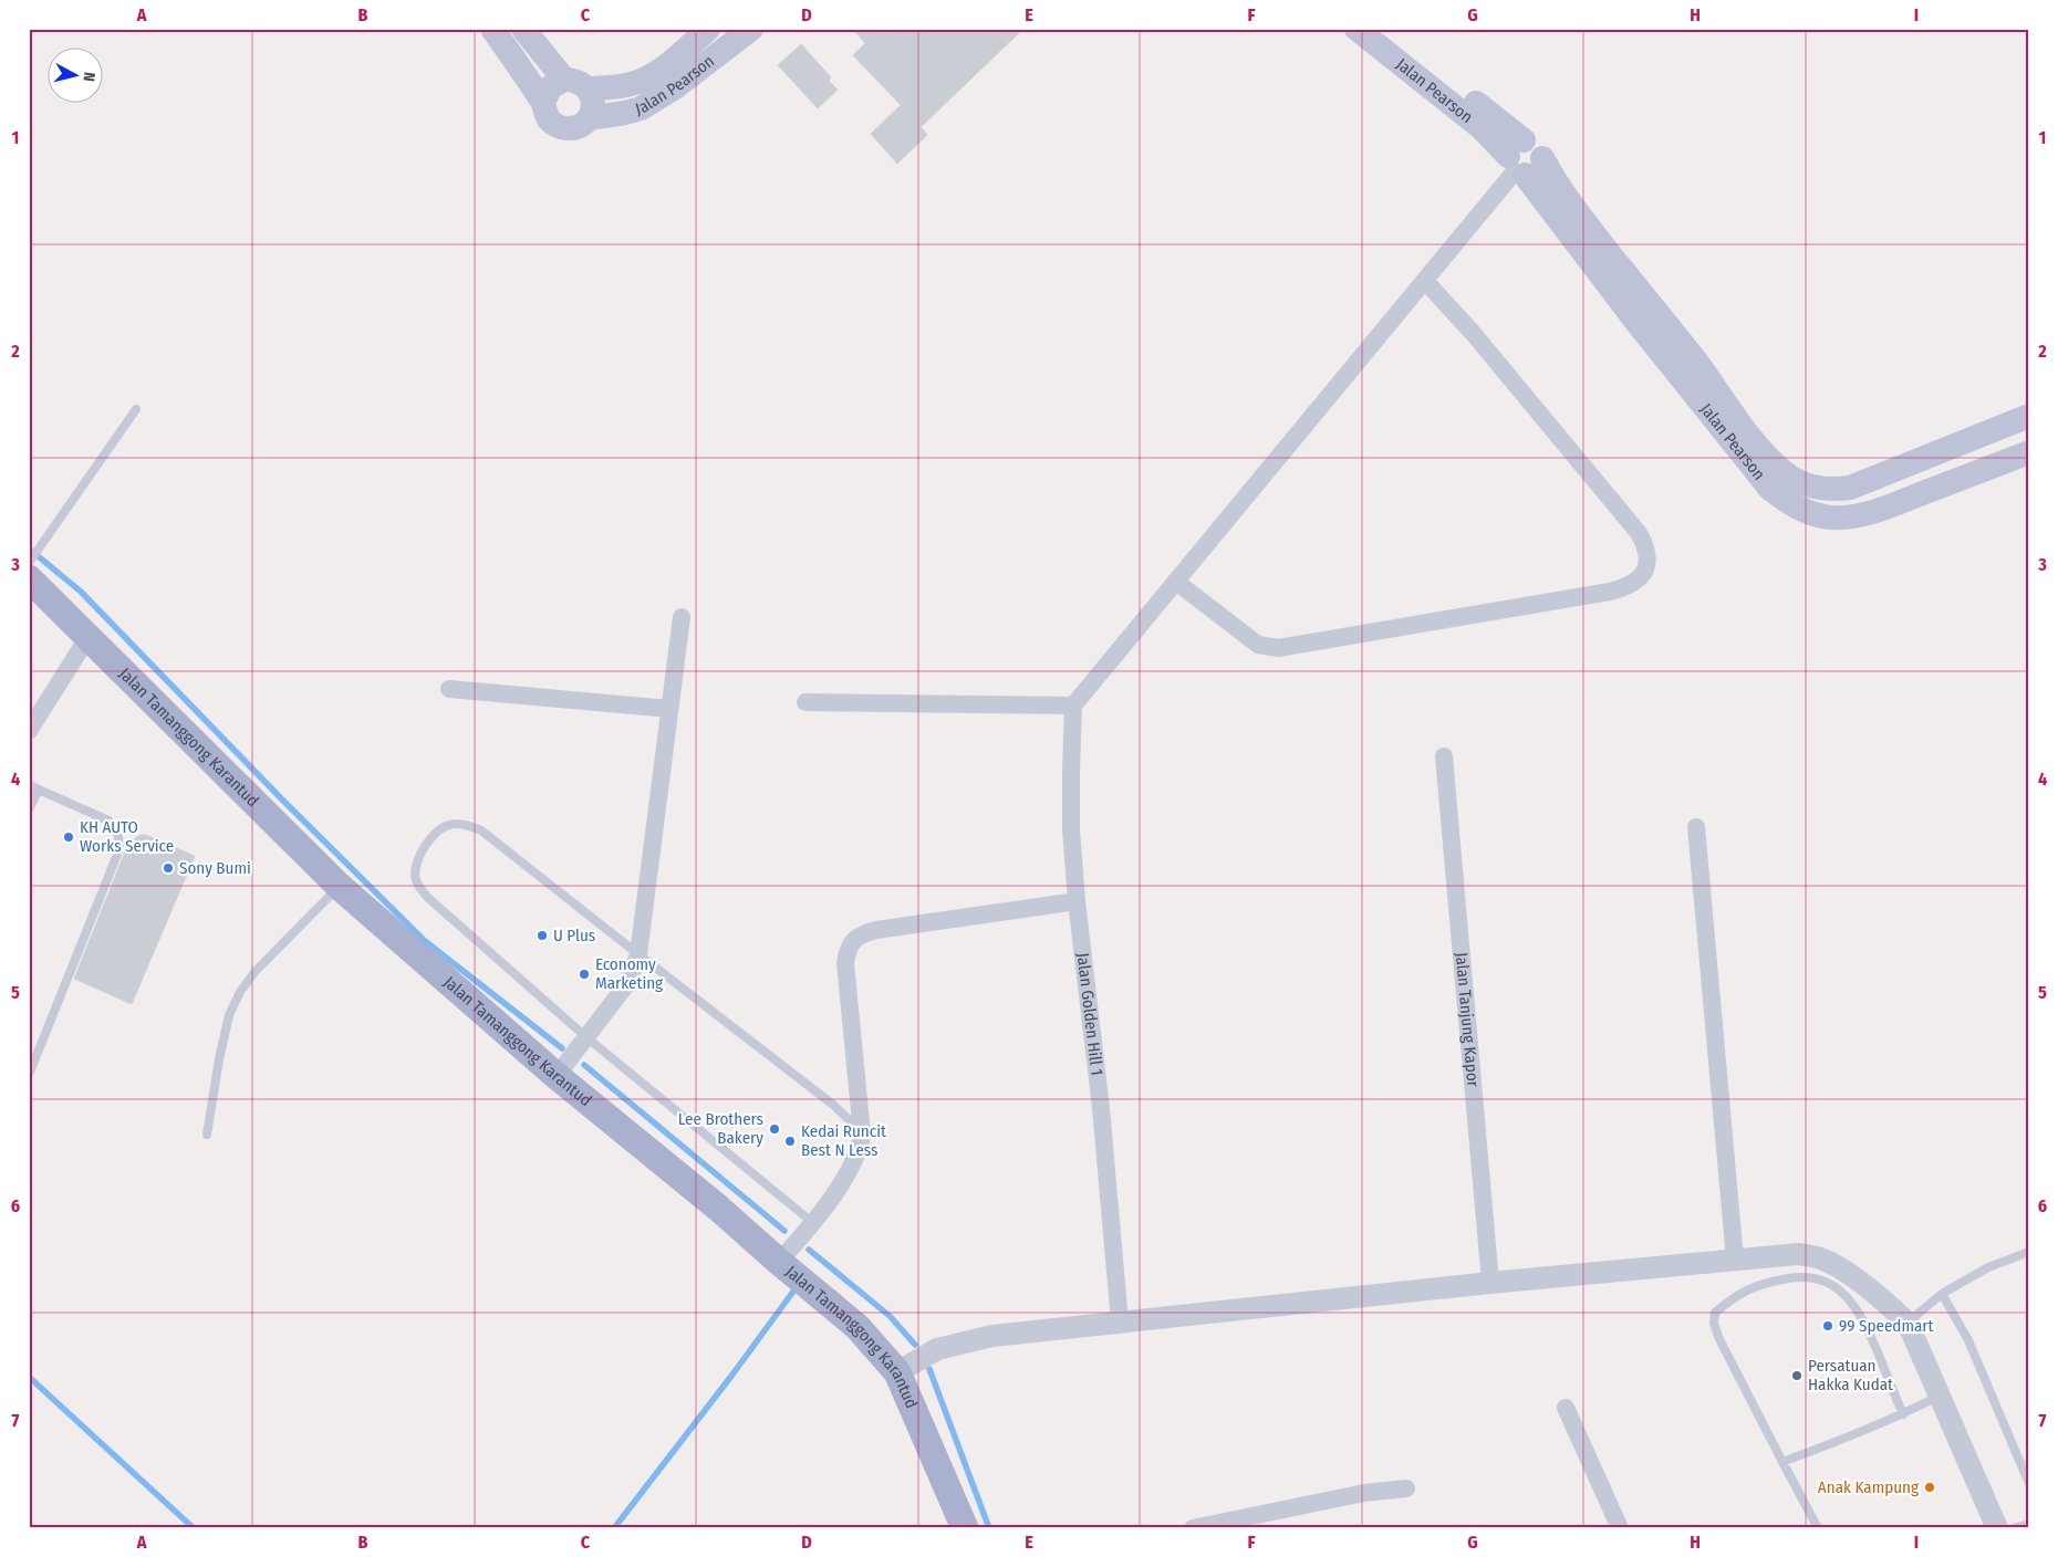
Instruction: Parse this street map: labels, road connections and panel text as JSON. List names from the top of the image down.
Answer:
{
  "streets": {
    "main road": ["Jalan Pearson", "Jalan Tamanggong Karantud"],
    "street": ["Jalan Golden Hill 1", "Jalan Tanjung Kapor"]
  },
  "places": [
    "KH AUTO Works Service",
    "Sony Bumi",
    "U Plus",
    "Economy Marketing",
    "Lee Brothers Bakery",
    "Kedai Runcit Best N Less",
    "99 Speedmart",
    "Persatuan Hakka Kudat",
    "Anak Kampung"
  ],
  "north": "right",
  "grid": {
    "columns": [
      "A",
      "B",
      "C",
      "D",
      "E",
      "F",
      "G",
      "H",
      "I"
    ],
    "rows": [
      "1",
      "2",
      "3",
      "4",
      "5",
      "6",
      "7"
    ]
  }
}
